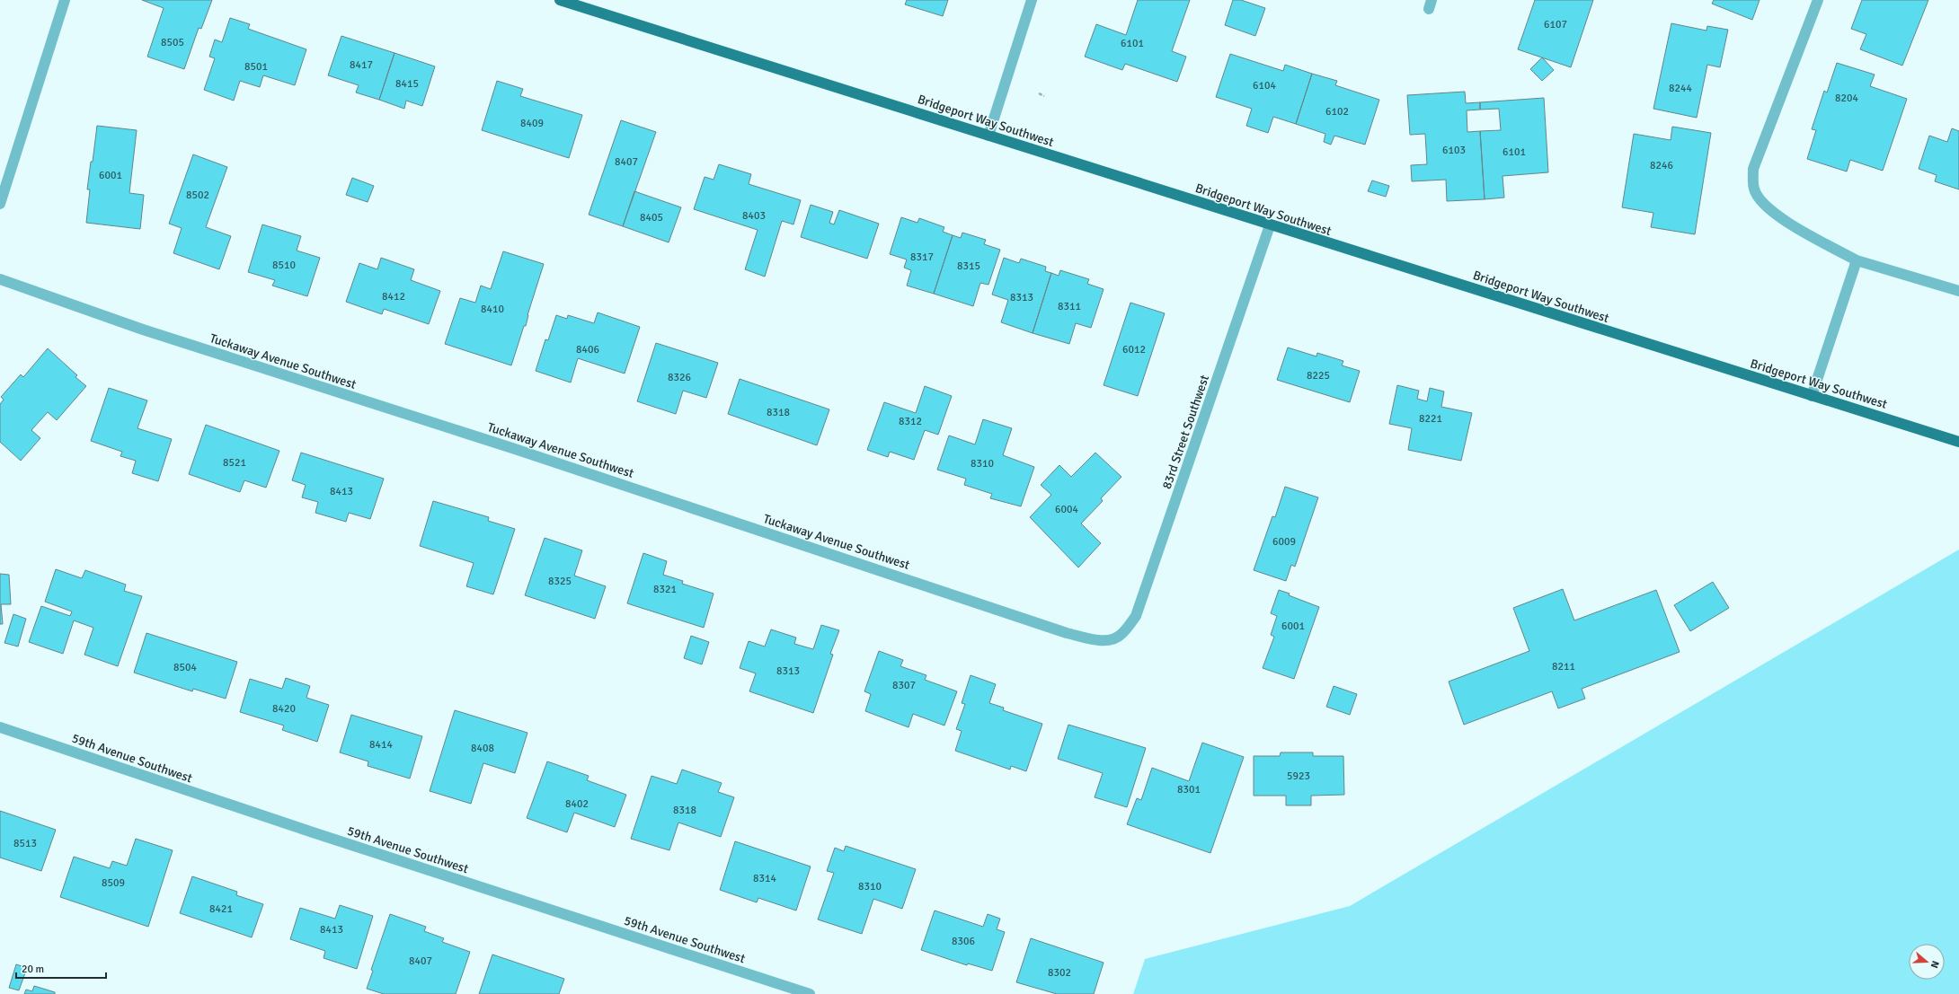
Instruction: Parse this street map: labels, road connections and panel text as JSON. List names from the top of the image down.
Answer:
{
  "streets": {
    "main road": ["Bridgeport Way Southwest"],
    "street": ["Tuckaway Avenue Southwest", "83rd Street Southwest", "59th Avenue Southwest"]
  },
  "crossings": [
    ["Bridgeport Way Southwest", "83rd Street Southwest"],
    ["Tuckaway Avenue Southwest", "83rd Street Southwest"]
  ],
  "house_numbers": [
    "6107",
    "8505",
    "6101",
    "8417",
    "8501",
    "8415",
    "6104",
    "8244",
    "8204",
    "6102",
    "8409",
    "6103",
    "6101",
    "8407",
    "8246",
    "6001",
    "8502",
    "8403",
    "8405",
    "8317",
    "8510",
    "8315",
    "8412",
    "8313",
    "8311",
    "8410",
    "8406",
    "6012",
    "8225",
    "8326",
    "8318",
    "8221",
    "8312",
    "8521",
    "8310",
    "8413",
    "6004",
    "6009",
    "8325",
    "8321",
    "6001",
    "8211",
    "8504",
    "8313",
    "8307",
    "8420",
    "8414",
    "8408",
    "5923",
    "8301",
    "8402",
    "8318",
    "8513",
    "8314",
    "8509",
    "8310",
    "8421",
    "8413",
    "8306",
    "8407",
    "8302"
  ],
  "scale_bar": "20 m",
  "north": "right"
}
